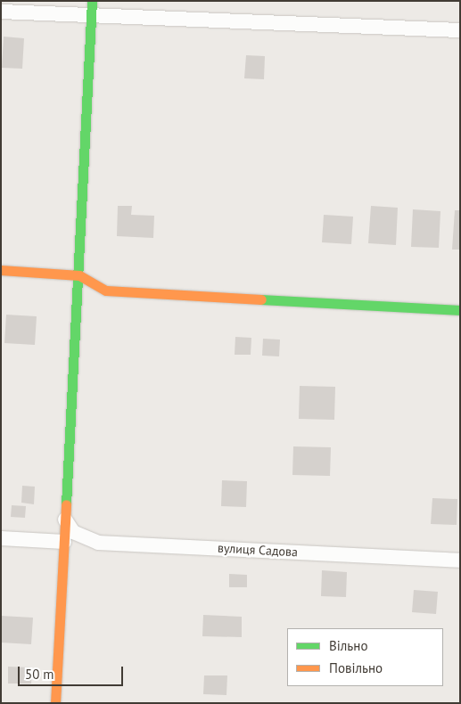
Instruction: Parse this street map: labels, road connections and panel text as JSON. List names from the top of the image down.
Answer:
{
  "streets": {
    "street": ["вулиця Садова"]
  },
  "legend": ["Вільно", "Повільно"],
  "scale_bar": "50 m"
}
